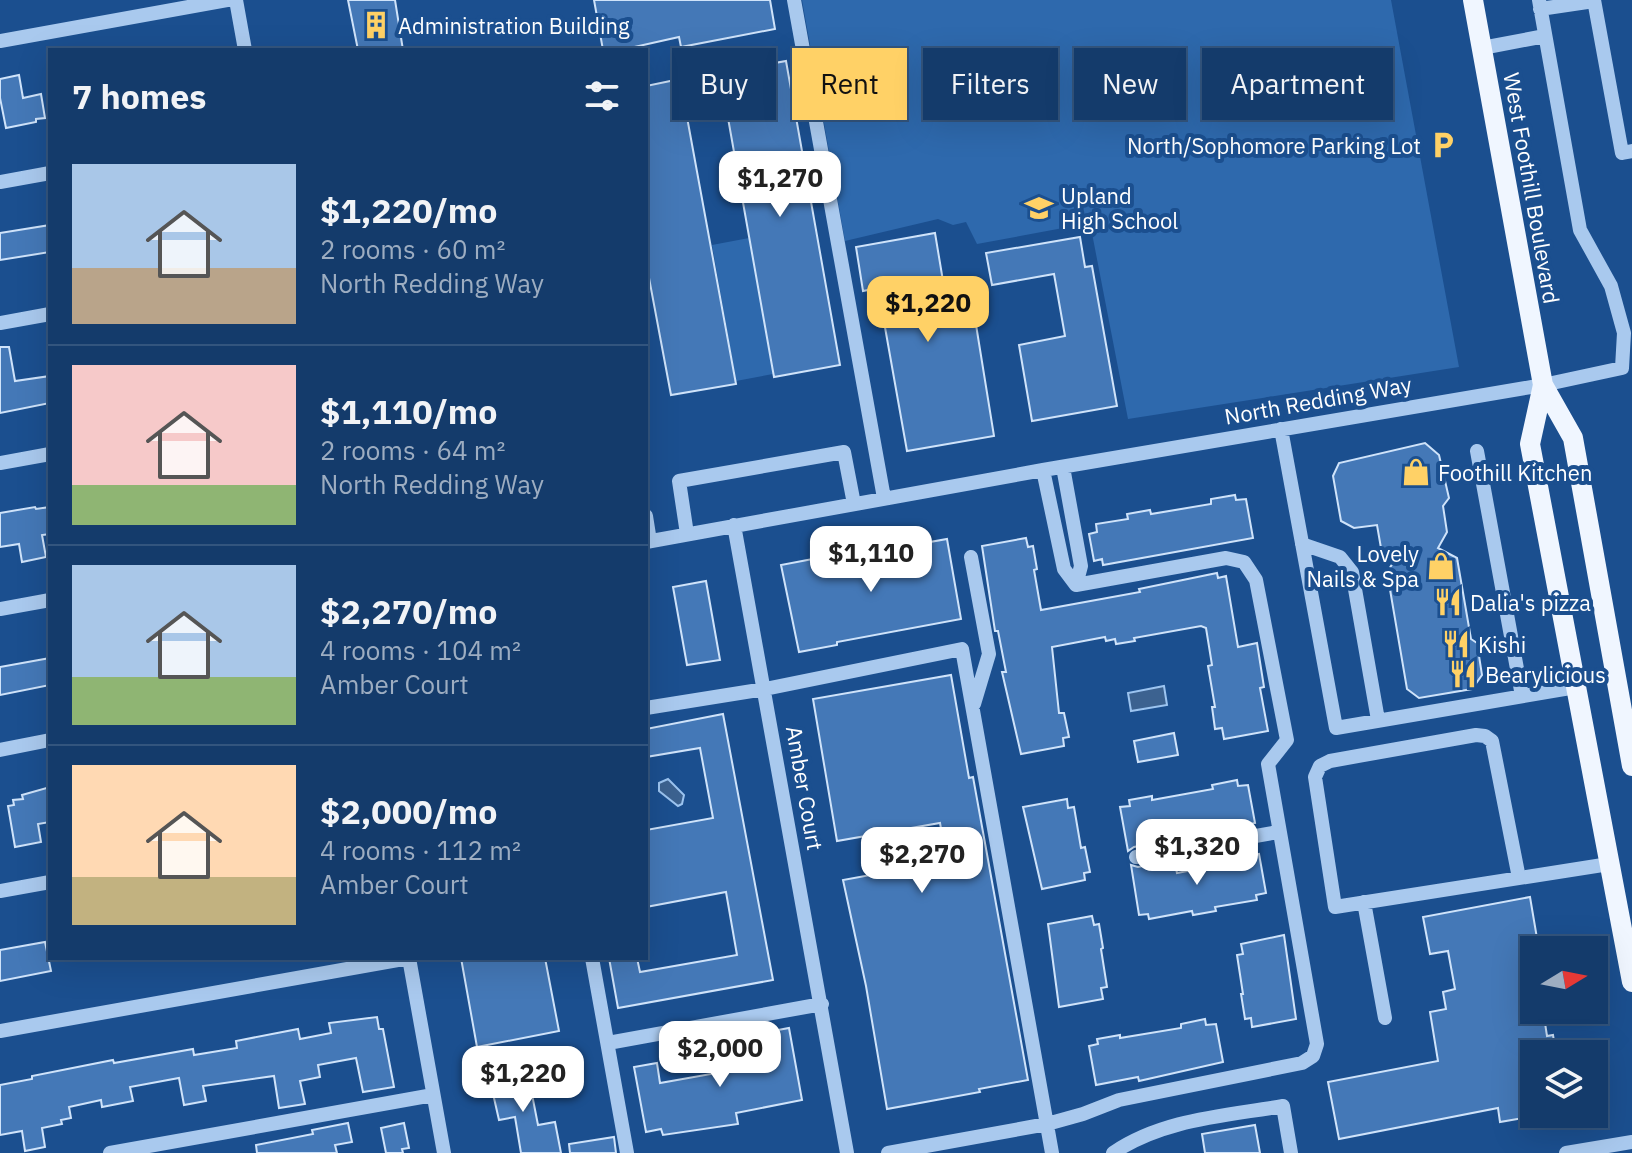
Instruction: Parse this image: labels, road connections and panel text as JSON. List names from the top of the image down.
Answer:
{
  "streets": {
    "main road": ["West Foothill Boulevard"],
    "street": ["North Redding Way", "Amber Court"]
  },
  "crossings": [
    ["West Foothill Boulevard", "North Redding Way"],
    ["North Redding Way", "Amber Court"]
  ],
  "places": {
    "building": ["Administration Building"],
    "parking": ["North/Sophomore Parking Lot"],
    "school or university": ["Upland High School"],
    "shop": ["Foothill Kitchen", "Lovely Nails & Spa"],
    "restaurant": ["Dalia's pizza", "Kishi", "Bearylicious"]
  },
  "north": "right",
  "page": {
    "chip": [
      "Buy",
      "Rent",
      "Filters",
      "New",
      "Apartment"
    ],
    "heading": "7 homes",
    "list": [
      {
        "name": "$1,220/mo",
        "note": "2 rooms · 60 m² · North Redding Way"
      },
      {
        "name": "$1,110/mo",
        "note": "2 rooms · 64 m² · North Redding Way"
      },
      {
        "name": "$2,270/mo",
        "note": "4 rooms · 104 m² · Amber Court"
      },
      {
        "name": "$2,000/mo",
        "note": "4 rooms · 112 m² · Amber Court"
      }
    ],
    "price": [
      "$1,270",
      "$1,220",
      "$1,110",
      "$1,320",
      "$2,270",
      "$2,000",
      "$1,220"
    ]
  }
}
